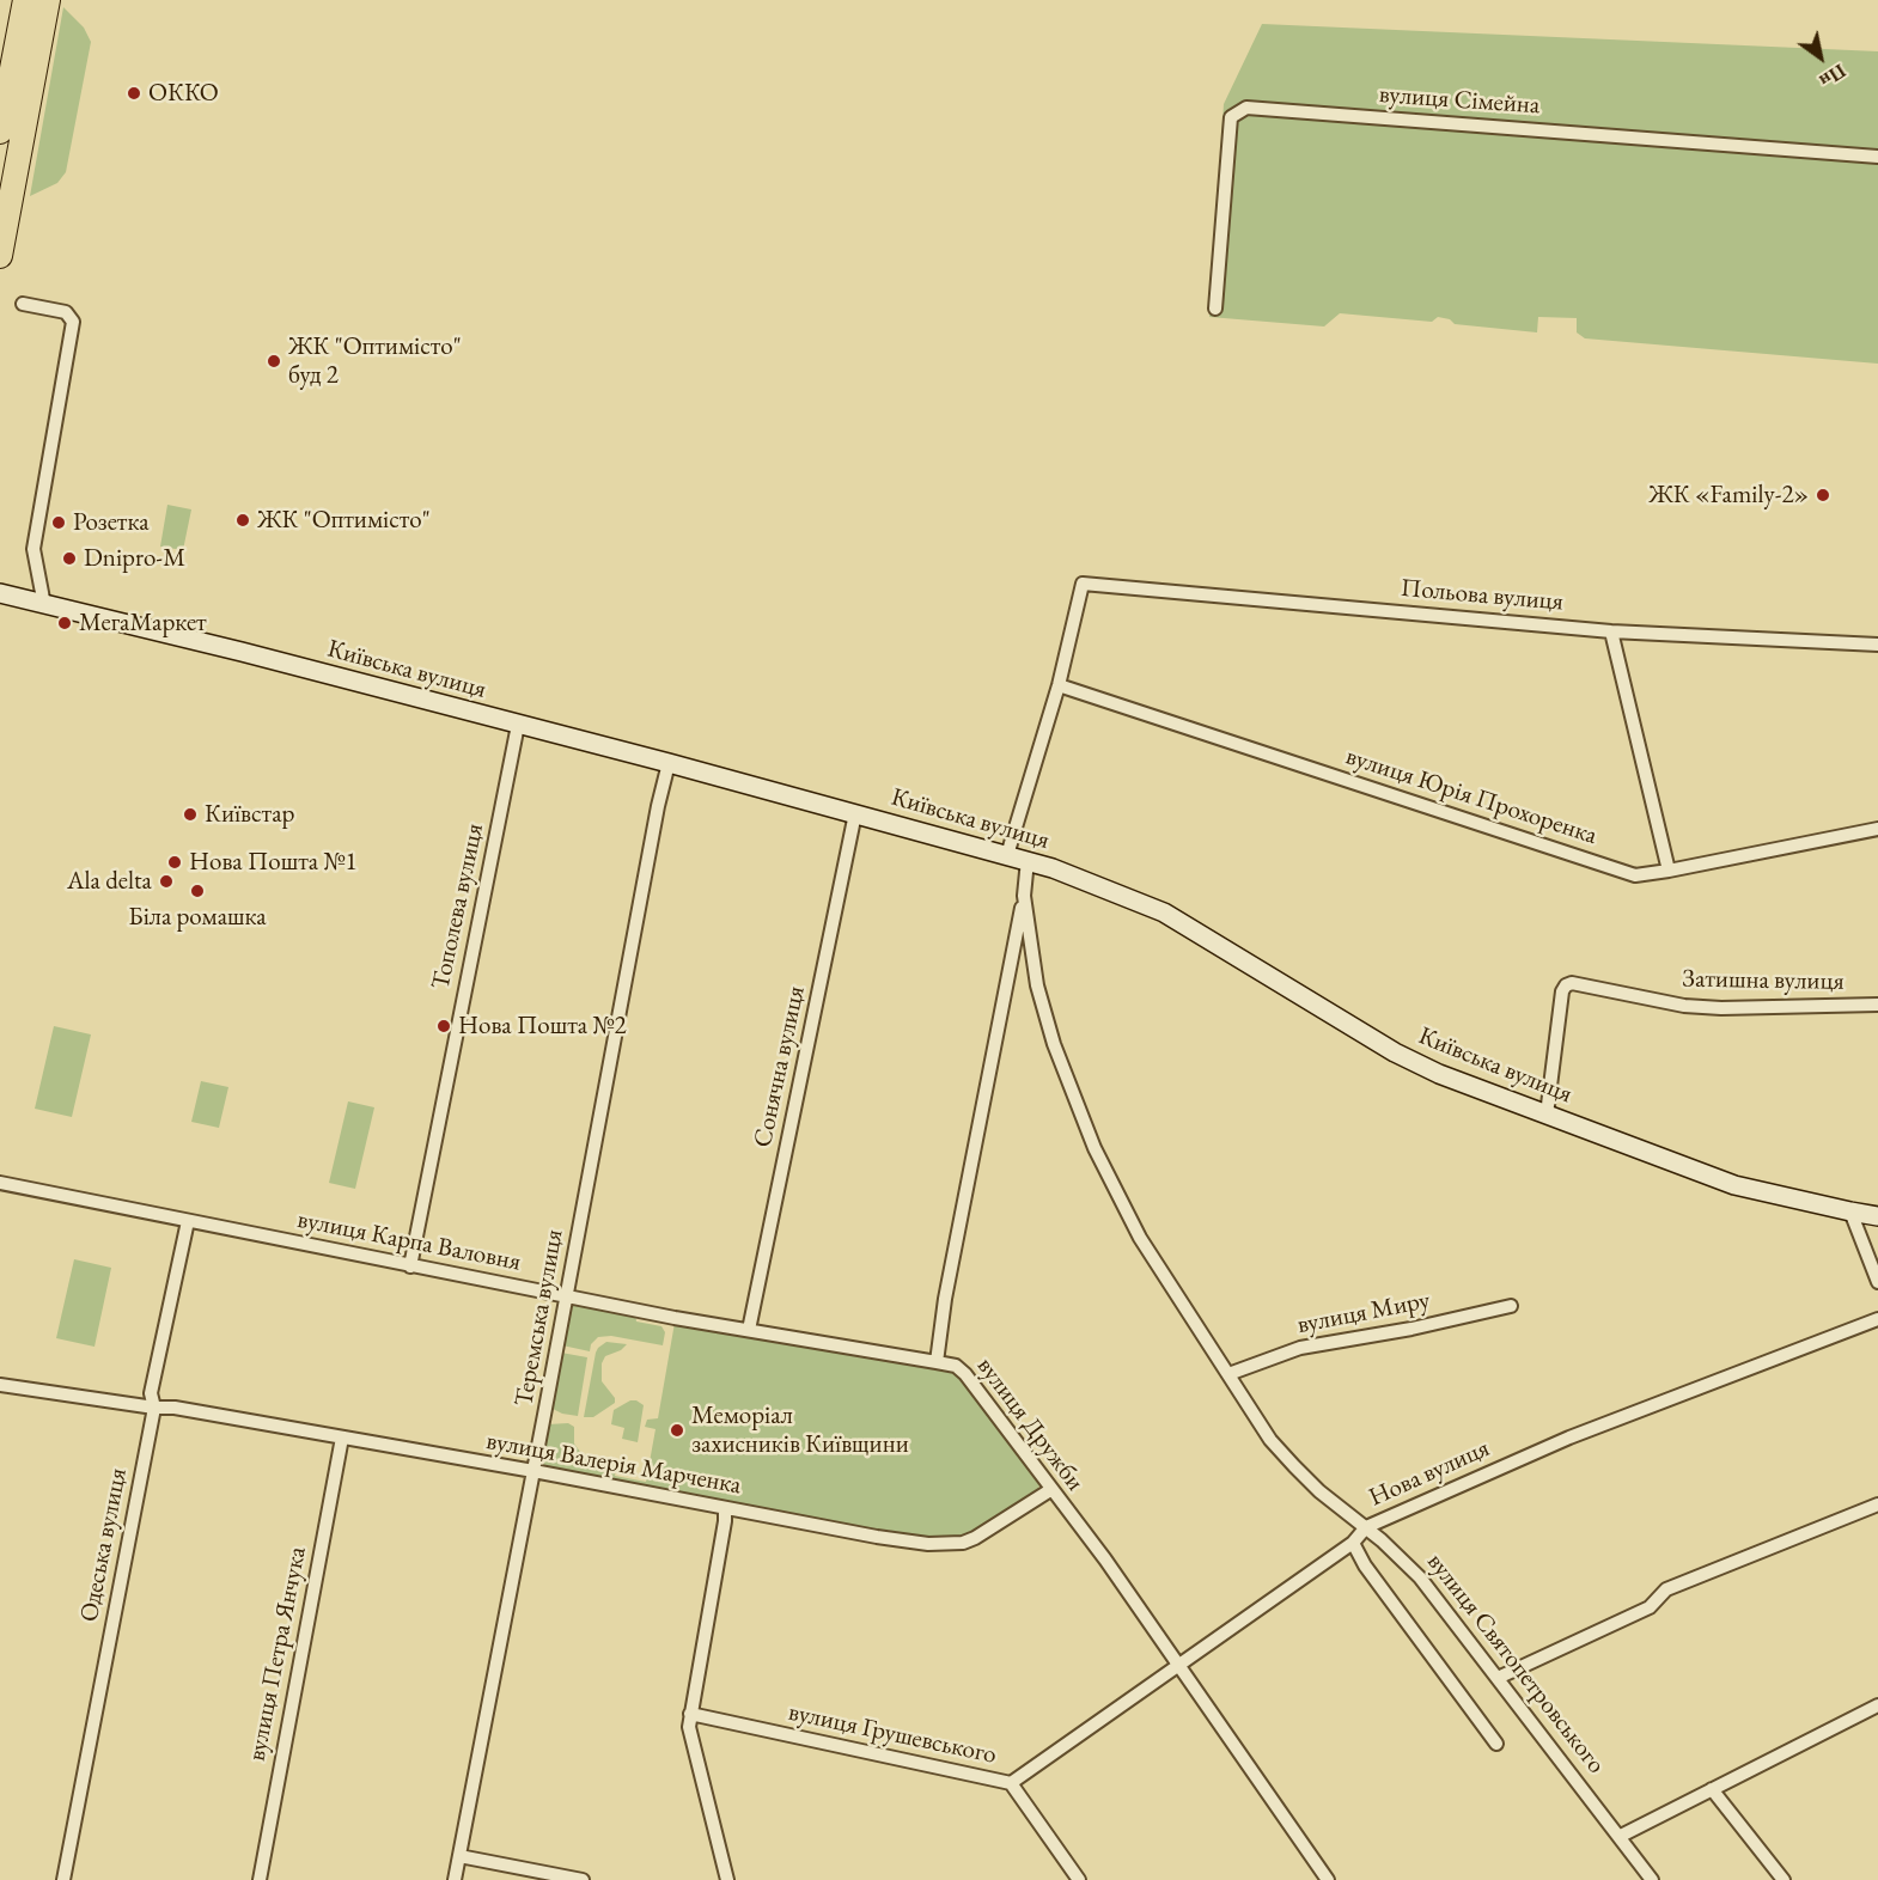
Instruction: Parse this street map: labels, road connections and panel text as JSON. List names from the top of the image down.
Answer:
{
  "streets": {
    "street": [
      "вулиця Сімейна",
      "Польова вулиця",
      "Київська вулиця",
      "вулиця Юрія Прохоренка",
      "Тополева вулиця",
      "Затишна вулиця",
      "Сонячна вулиця",
      "вулиця Карпа Валовня",
      "вулиця Миру",
      "Теремська вулиця",
      "вулиця Дружби",
      "вулиця Валерія Марченка",
      "Нова вулиця",
      "Одеська вулиця",
      "вулиця Петра Янчука",
      "вулиця Святопетровського",
      "вулиця Грушевського"
    ]
  },
  "crossings": [
    ["Польова вулиця", "вулиця Юрія Прохоренка"],
    ["Київська вулиця", "Тополева вулиця"],
    ["Київська вулиця", "Затишна вулиця"],
    ["Київська вулиця", "Сонячна вулиця"],
    ["Київська вулиця", "Теремська вулиця"],
    ["Тополева вулиця", "вулиця Карпа Валовня"],
    ["Сонячна вулиця", "вулиця Карпа Валовня"],
    ["вулиця Карпа Валовня", "Теремська вулиця"],
    ["вулиця Карпа Валовня", "вулиця Дружби"],
    ["вулиця Карпа Валовня", "Одеська вулиця"],
    ["вулиця Миру", "вулиця Святопетровського"],
    ["Теремська вулиця", "вулиця Валерія Марченка"],
    ["вулиця Дружби", "вулиця Валерія Марченка"],
    ["вулиця Дружби", "Нова вулиця"],
    ["вулиця Дружби", "вулиця Святопетровського"],
    ["вулиця Валерія Марченка", "Одеська вулиця"],
    ["вулиця Валерія Марченка", "вулиця Петра Янчука"],
    ["Нова вулиця", "вулиця Святопетровського"],
    ["Нова вулиця", "вулиця Грушевського"]
  ],
  "places": [
    "ОККО",
    "ЖК \"Оптимісто\" буд 2",
    "ЖК «Family-2»",
    "ЖК \"Оптимісто\"",
    "Розетка",
    "Dnipro-M",
    "МегаМаркет",
    "Київстар",
    "Нова Пошта №1",
    "Ala delta",
    "Біла ромашка",
    "Нова Пошта №2",
    "Меморіал захисників Київщини"
  ],
  "north": "bottom right"
}
